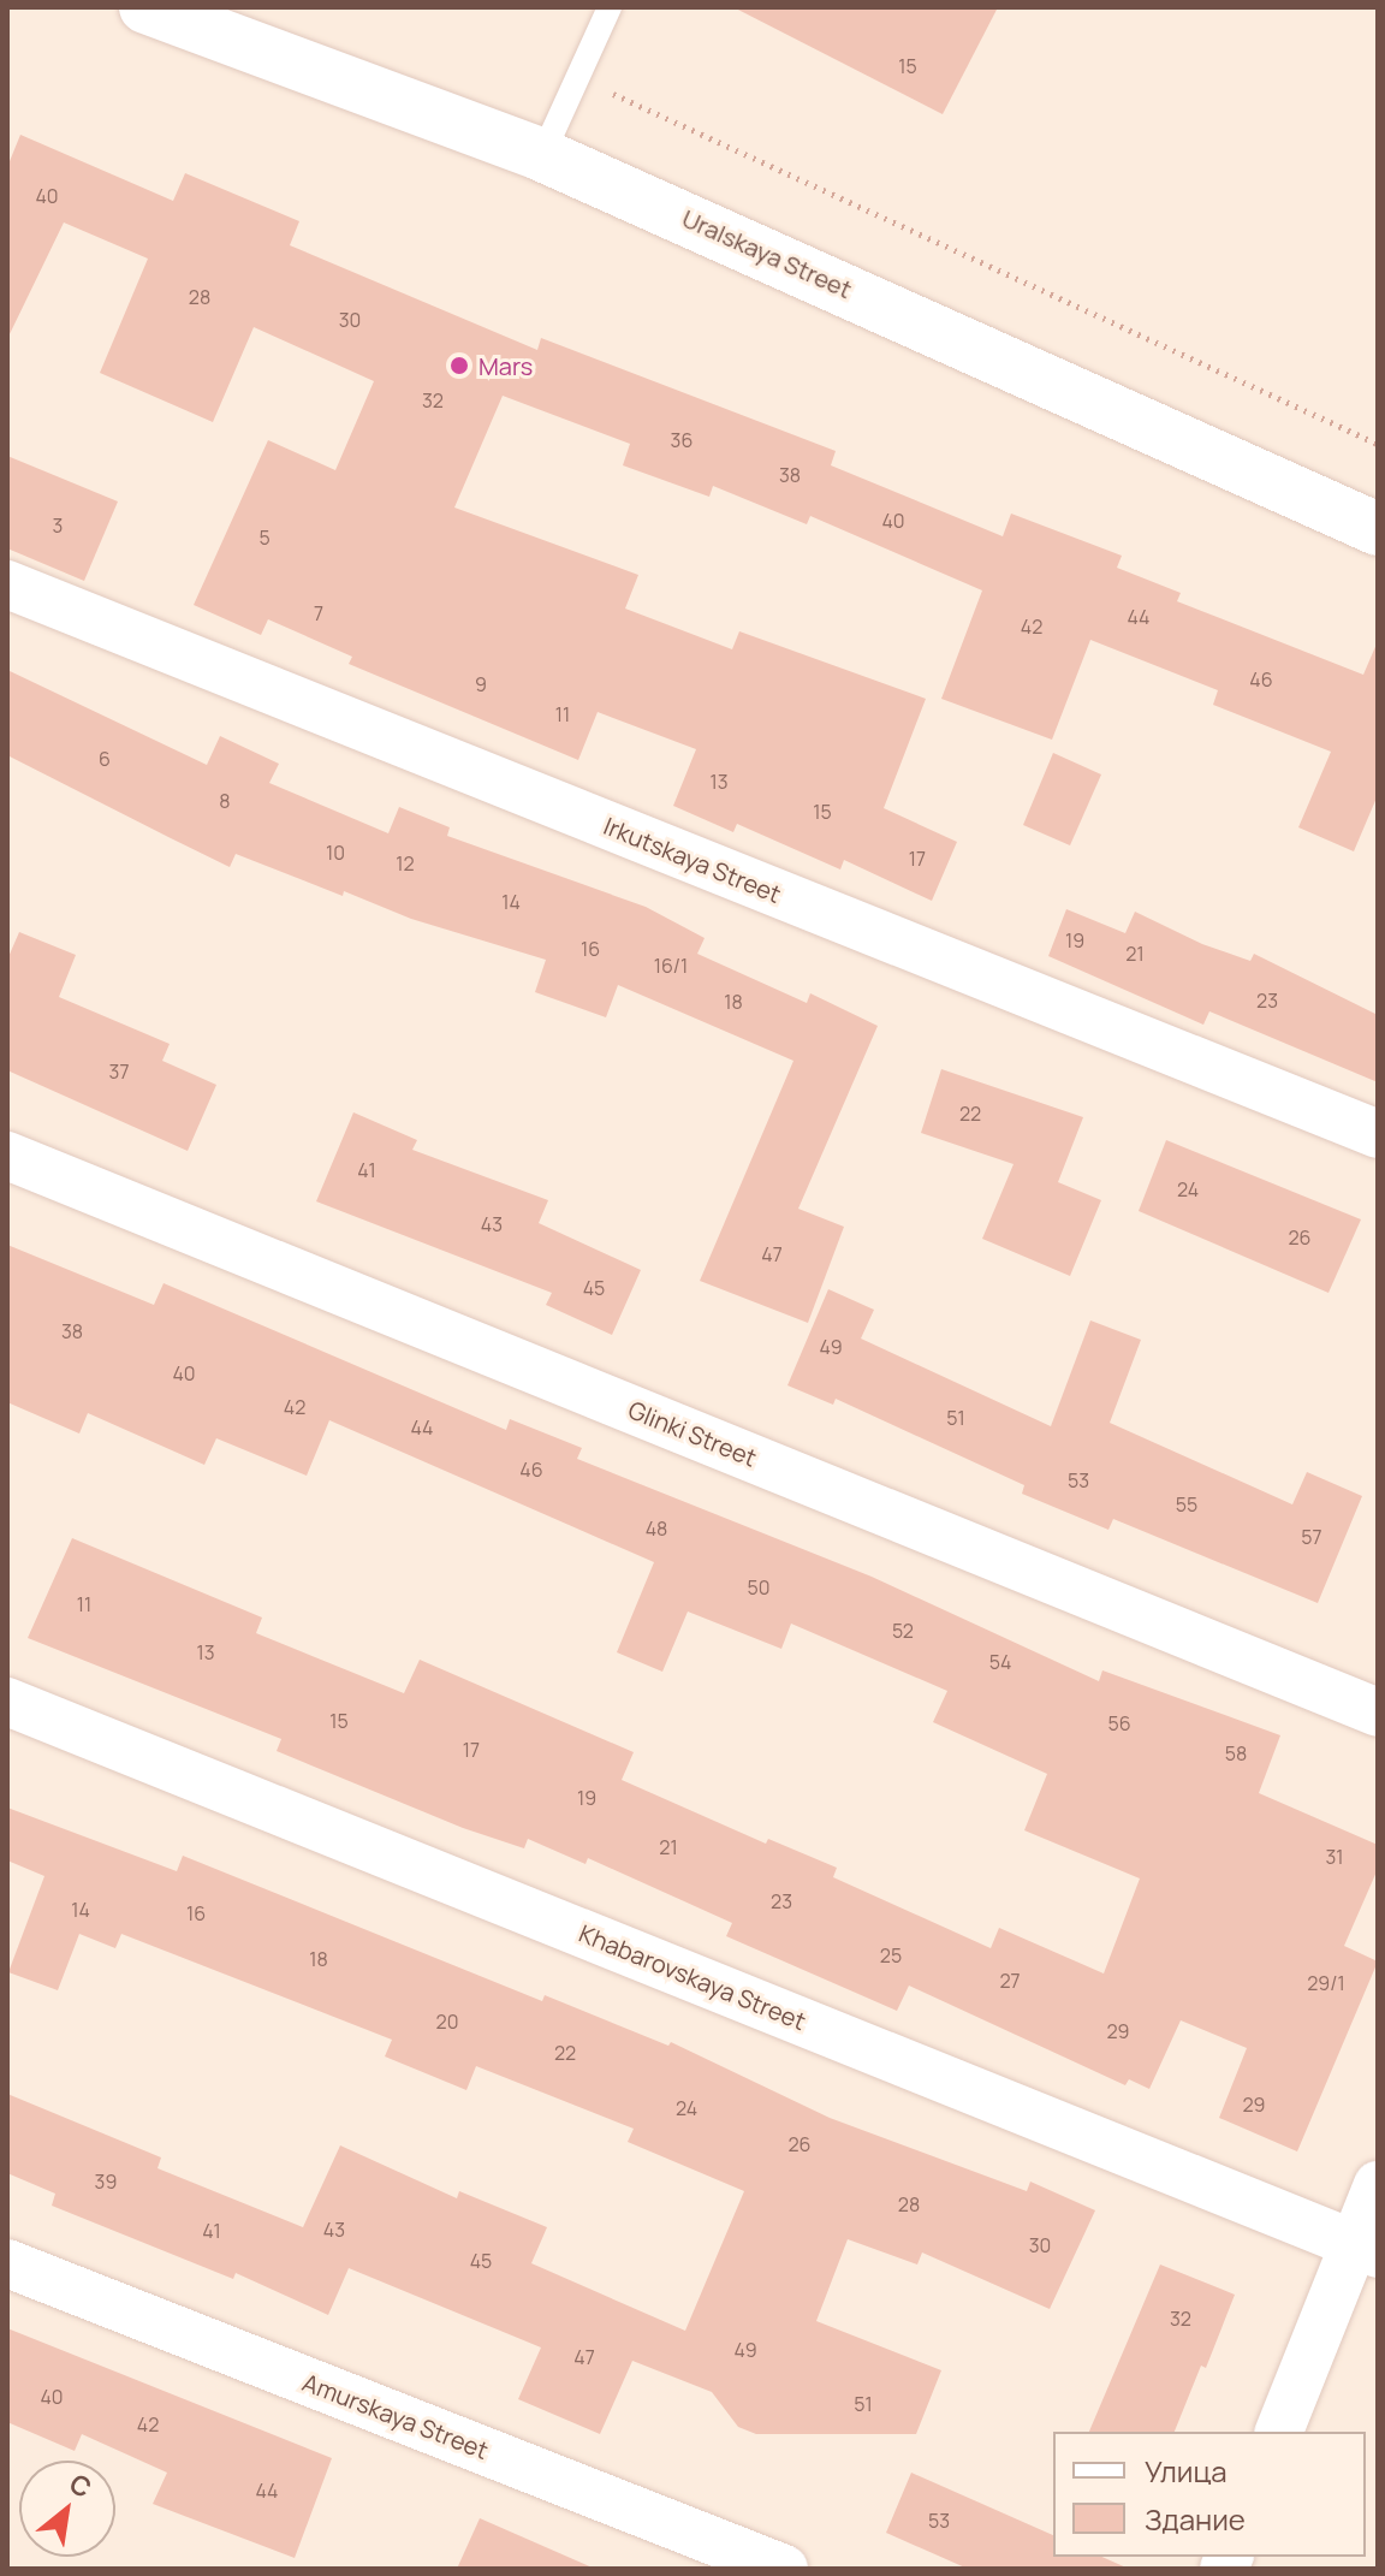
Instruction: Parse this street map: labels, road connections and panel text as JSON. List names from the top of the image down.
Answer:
{
  "streets": {
    "main road": ["Uralskaya Street"],
    "street": [
      "Irkutskaya Street",
      "Glinki Street",
      "Khabarovskaya Street",
      "Amurskaya Street"
    ]
  },
  "places": ["Mars"],
  "house_numbers": [
    "15",
    "40",
    "28",
    "30",
    "32",
    "36",
    "38",
    "40",
    "3",
    "5",
    "7",
    "44",
    "42",
    "46",
    "9",
    "11",
    "6",
    "13",
    "8",
    "15",
    "10",
    "17",
    "12",
    "14",
    "19",
    "16",
    "21",
    "16/1",
    "23",
    "18",
    "37",
    "22",
    "41",
    "24",
    "43",
    "26",
    "47",
    "45",
    "38",
    "49",
    "40",
    "42",
    "51",
    "44",
    "46",
    "53",
    "55",
    "48",
    "57",
    "50",
    "11",
    "52",
    "13",
    "54",
    "15",
    "56",
    "17",
    "58",
    "19",
    "21",
    "31",
    "23",
    "14",
    "16",
    "25",
    "18",
    "27",
    "29/1",
    "20",
    "29",
    "22",
    "29",
    "24",
    "26",
    "39",
    "28",
    "43",
    "41",
    "30",
    "45",
    "32",
    "49",
    "47",
    "40",
    "51",
    "42",
    "44",
    "53"
  ],
  "legend": ["Улица", "Здание"],
  "north": "top right"
}
